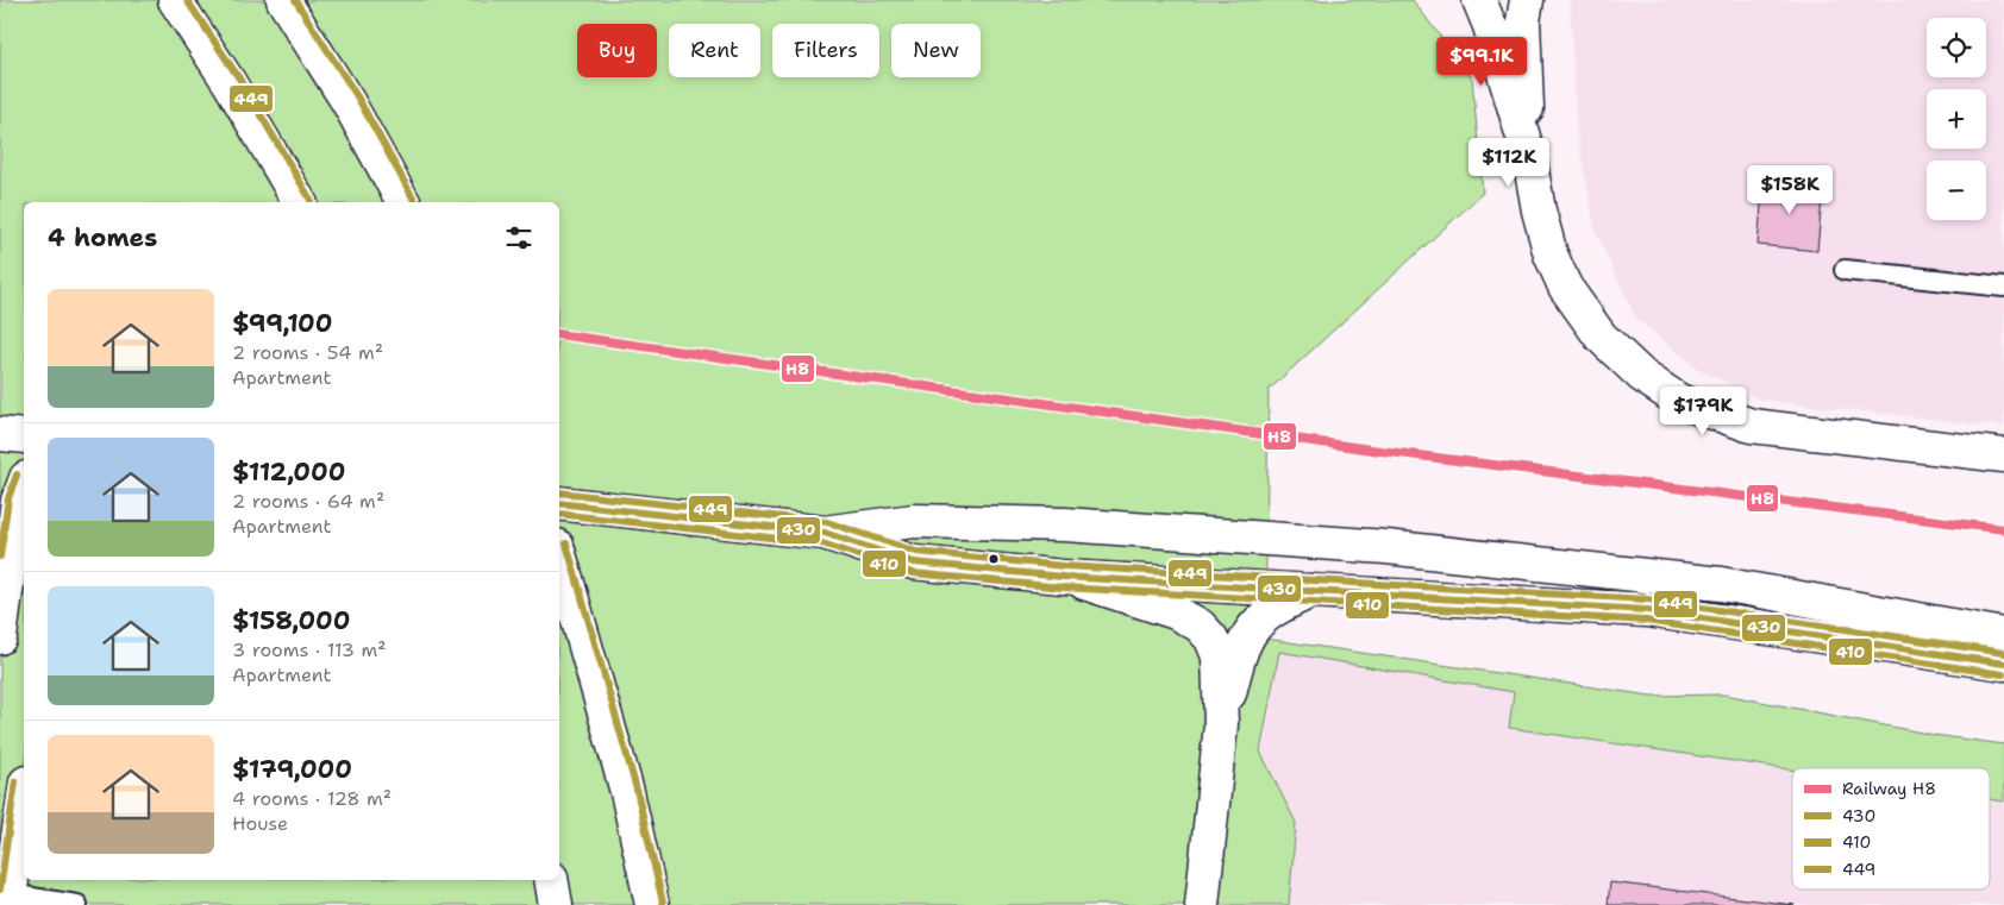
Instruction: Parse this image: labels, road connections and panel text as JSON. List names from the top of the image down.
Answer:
{
  "lines": [
    "transit line 449",
    "rail line H8",
    "transit line 430",
    "transit line 410"
  ],
  "legend": [
    "Railway H8",
    "430",
    "410",
    "449"
  ],
  "page": {
    "map_buttons": ["+", "−"],
    "chip": [
      "Buy",
      "Rent",
      "Filters",
      "New"
    ],
    "price": [
      "$99.1K",
      "$112K",
      "$158K",
      "$179K"
    ],
    "heading": "4 homes",
    "list": [
      {
        "name": "$99,100",
        "note": "2 rooms · 54 m² · Apartment"
      },
      {
        "name": "$112,000",
        "note": "2 rooms · 64 m² · Apartment"
      },
      {
        "name": "$158,000",
        "note": "3 rooms · 113 m² · Apartment"
      },
      {
        "name": "$179,000",
        "note": "4 rooms · 128 m² · House"
      }
    ]
  }
}
